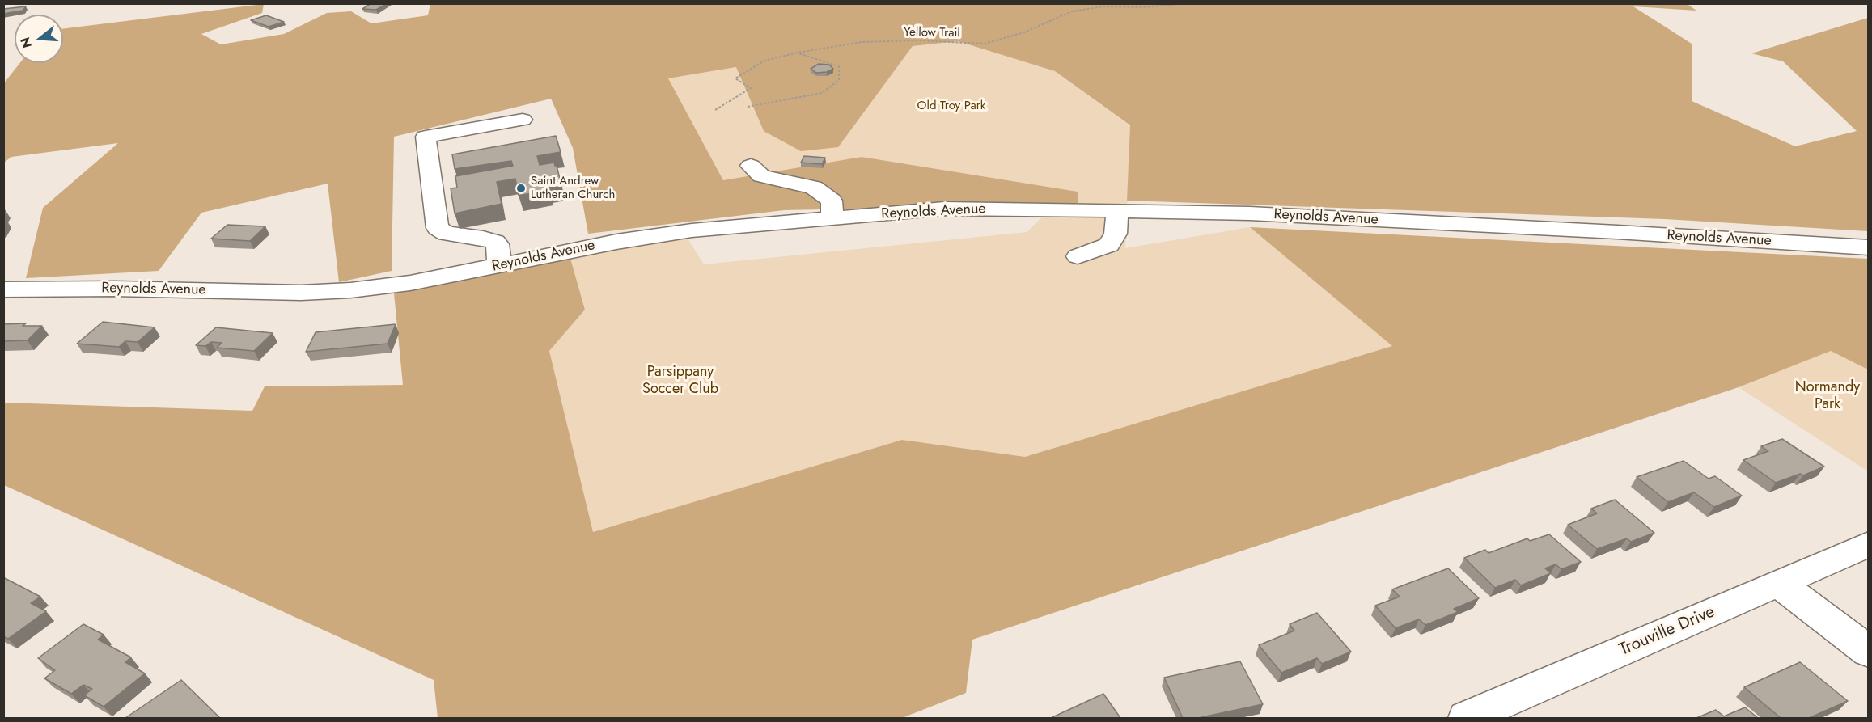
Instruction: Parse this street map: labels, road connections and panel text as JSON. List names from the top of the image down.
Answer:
{
  "streets": {
    "street": ["Reynolds Avenue", "Trouville Drive"],
    "path": ["Yellow Trail"]
  },
  "parks": ["Old Troy Park", "Parsippany Soccer Club", "Normandy Park"],
  "places": ["Saint Andrew Lutheran Church"],
  "north": "left"
}
